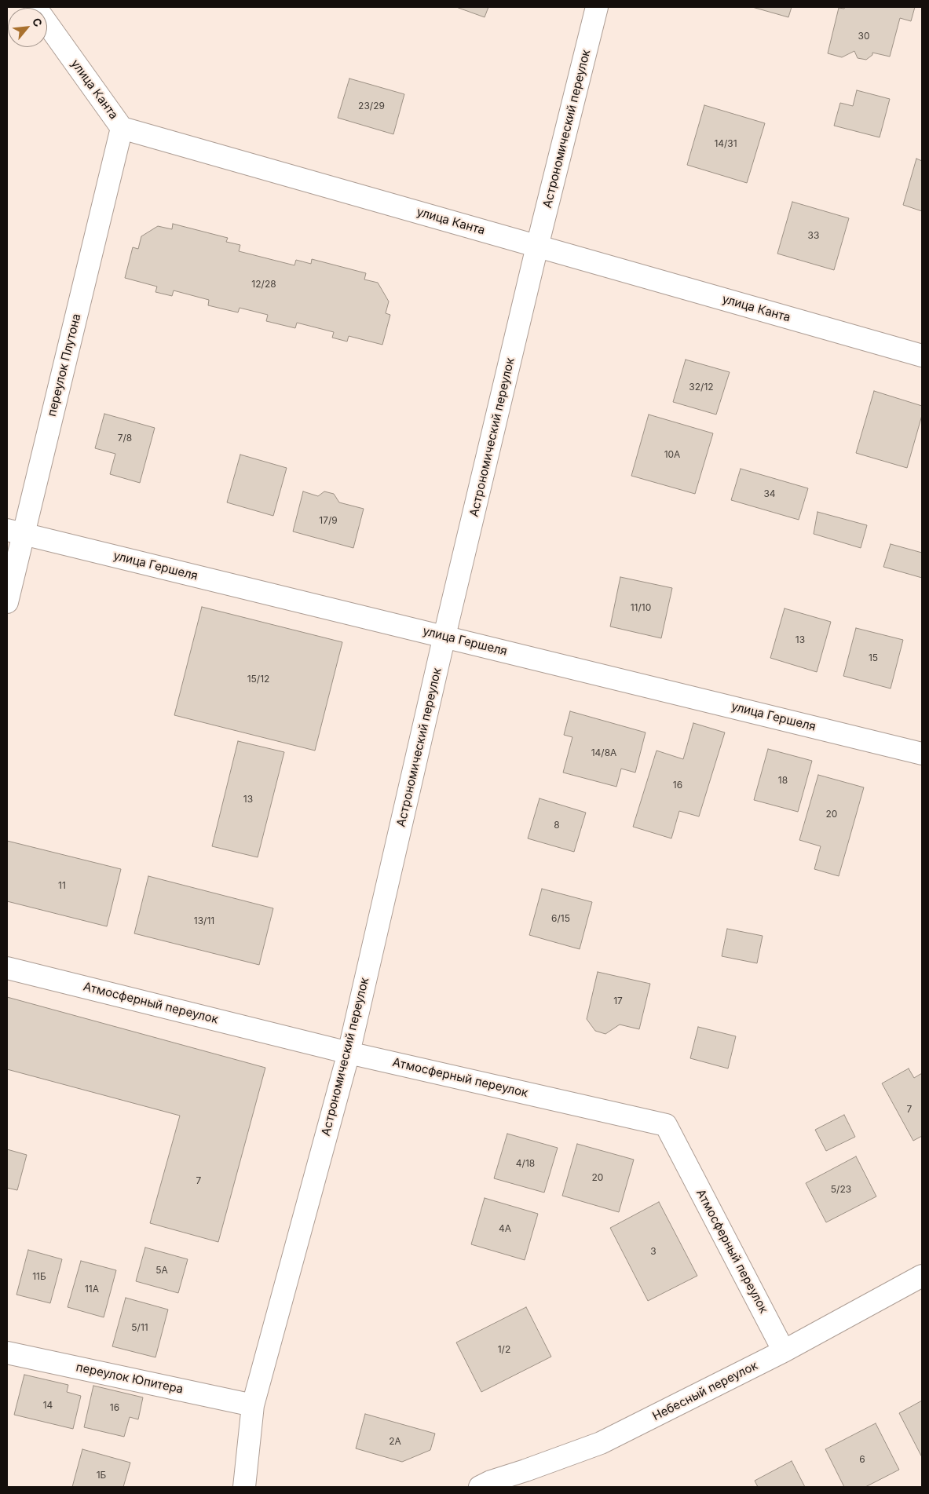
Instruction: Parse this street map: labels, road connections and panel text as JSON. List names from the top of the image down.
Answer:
{
  "streets": {
    "street": [
      "улица Канта",
      "Астрономический переулок",
      "переулок Плутона",
      "улица Гершеля",
      "Атмосферный переулок",
      "переулок Юпитера",
      "Небесный переулок"
    ]
  },
  "crossings": [
    ["улица Канта", "Астрономический переулок"],
    ["улица Канта", "переулок Плутона"],
    ["Астрономический переулок", "улица Гершеля"],
    ["Астрономический переулок", "Атмосферный переулок"],
    ["Астрономический переулок", "переулок Юпитера"],
    ["переулок Плутона", "улица Гершеля"],
    ["Атмосферный переулок", "Небесный переулок"]
  ],
  "house_numbers": [
    "30",
    "23/29",
    "14/31",
    "33",
    "12/28",
    "32/12",
    "7/8",
    "10А",
    "34",
    "17/9",
    "11/10",
    "13",
    "15",
    "15/12",
    "14/8А",
    "18",
    "16",
    "13",
    "20",
    "8",
    "11",
    "6/15",
    "13/11",
    "17",
    "7",
    "4/18",
    "20",
    "7",
    "5/23",
    "4А",
    "3",
    "5А",
    "11Б",
    "11А",
    "5/11",
    "1/2",
    "14",
    "16",
    "2А",
    "6",
    "1Б"
  ],
  "north": "top right"
}
